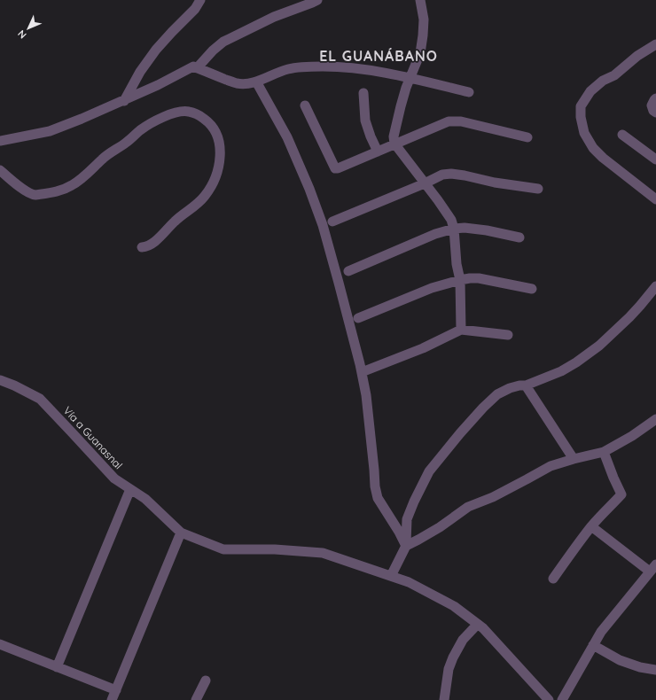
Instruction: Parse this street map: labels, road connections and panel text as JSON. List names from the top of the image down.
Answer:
{
  "streets": {
    "street": ["Vía a Guanasnal"]
  },
  "districts": ["EL GUANÁBANO"],
  "north": "bottom left"
}
